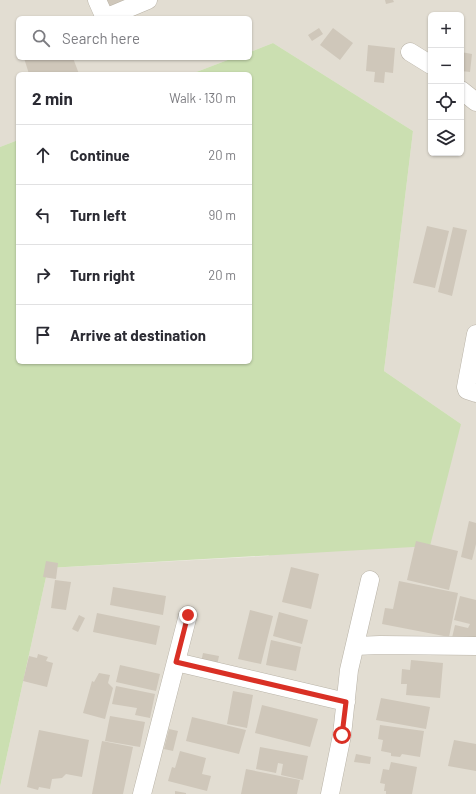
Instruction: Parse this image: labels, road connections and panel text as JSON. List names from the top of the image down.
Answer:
{
  "page": {
    "map_buttons": ["+", "−"],
    "search": "Search here",
    "heading": ["2 min", "Walk · 130 m"],
    "list": [
      ["Continue", "20 m"],
      ["Turn left", "90 m"],
      ["Turn right", "20 m"],
      "Arrive at destination"
    ]
  }
}
